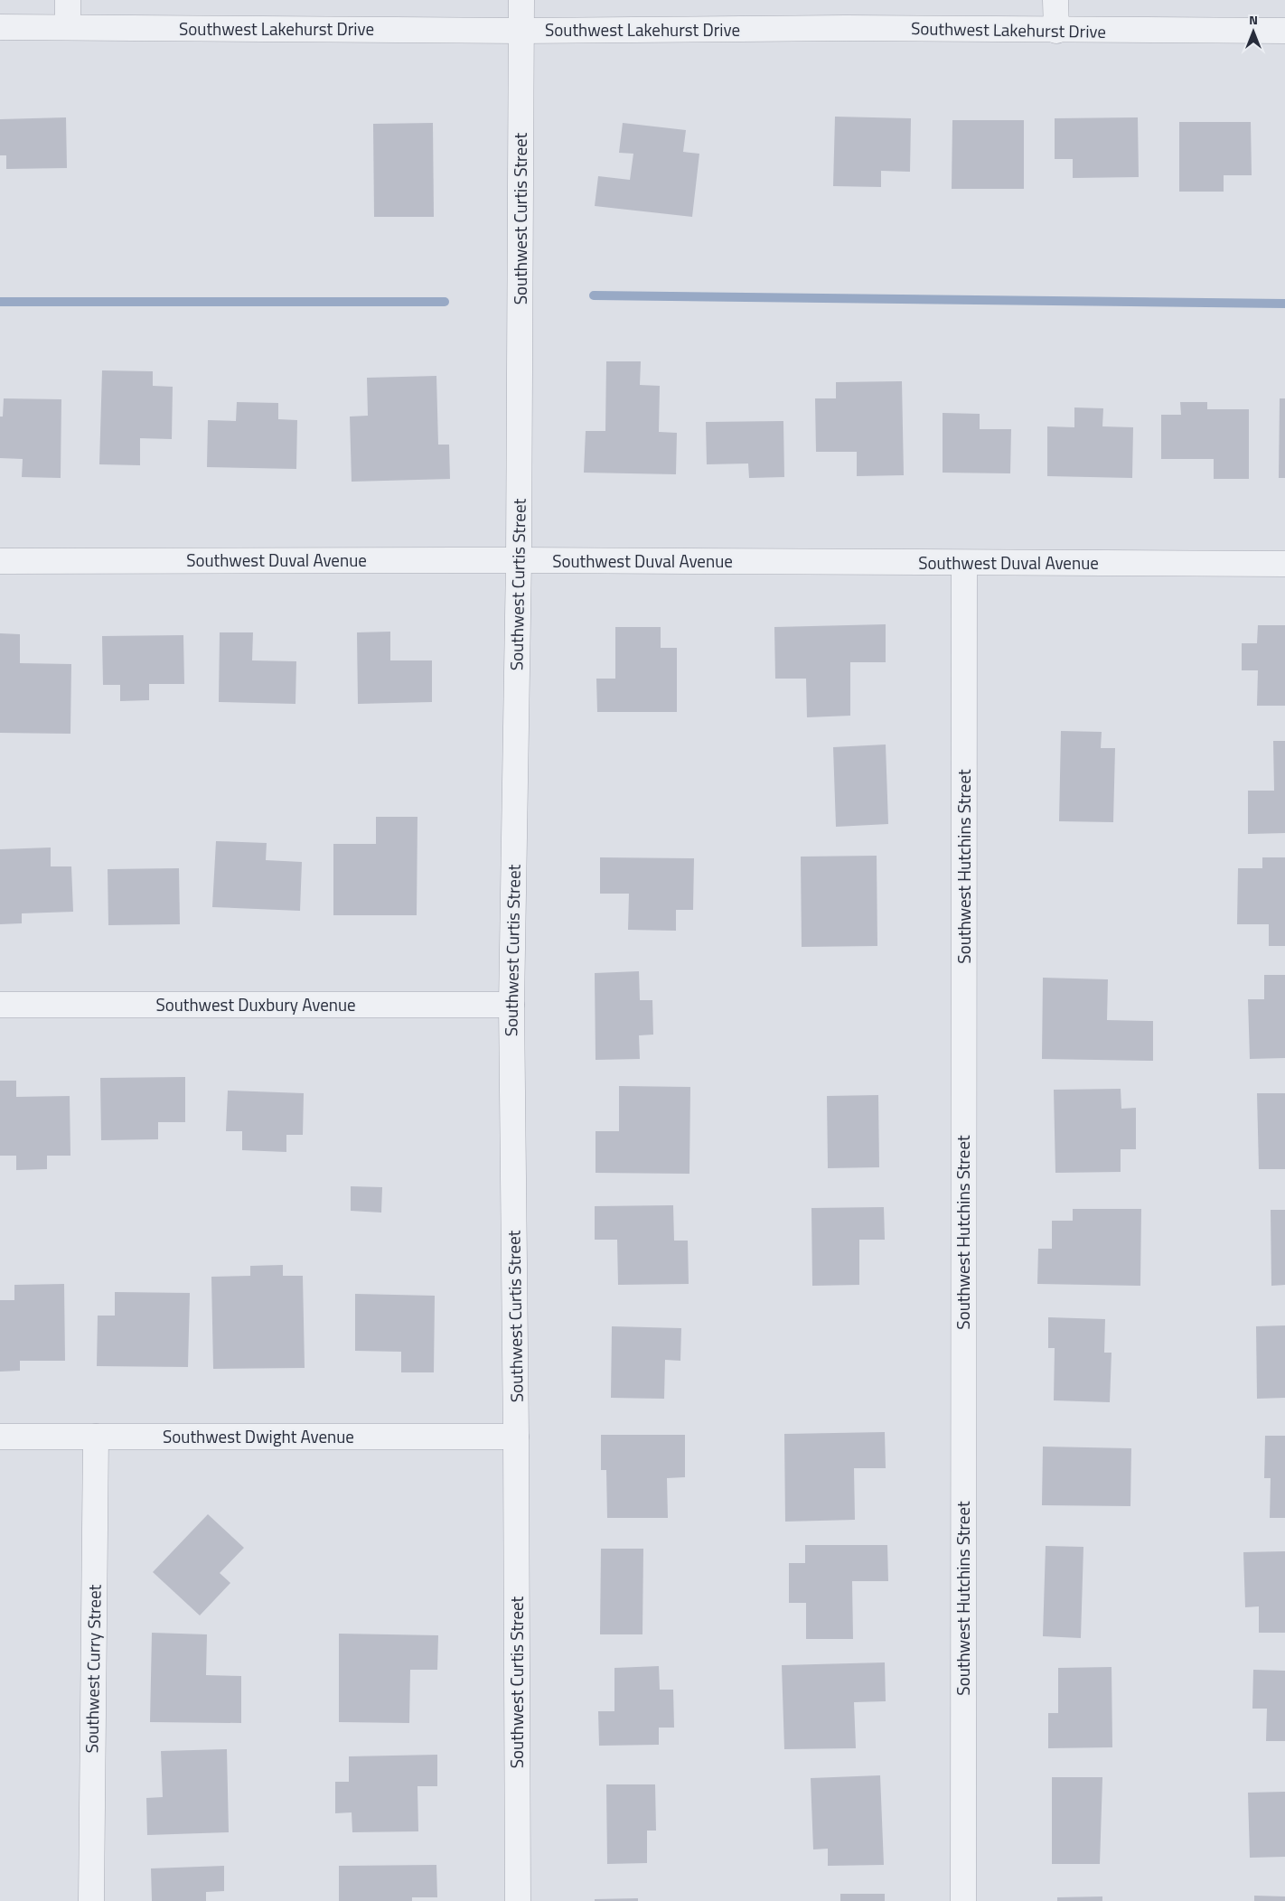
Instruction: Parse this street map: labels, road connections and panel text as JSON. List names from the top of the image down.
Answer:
{
  "streets": {
    "street": [
      "Southwest Lakehurst Drive",
      "Southwest Curtis Street",
      "Southwest Duval Avenue",
      "Southwest Hutchins Street",
      "Southwest Duxbury Avenue",
      "Southwest Dwight Avenue",
      "Southwest Curry Street"
    ]
  },
  "crossings": [
    ["Southwest Lakehurst Drive", "Southwest Curtis Street"],
    ["Southwest Curtis Street", "Southwest Duval Avenue"],
    ["Southwest Curtis Street", "Southwest Duxbury Avenue"],
    ["Southwest Curtis Street", "Southwest Dwight Avenue"],
    ["Southwest Duval Avenue", "Southwest Hutchins Street"],
    ["Southwest Dwight Avenue", "Southwest Curry Street"]
  ],
  "north": "top"
}
